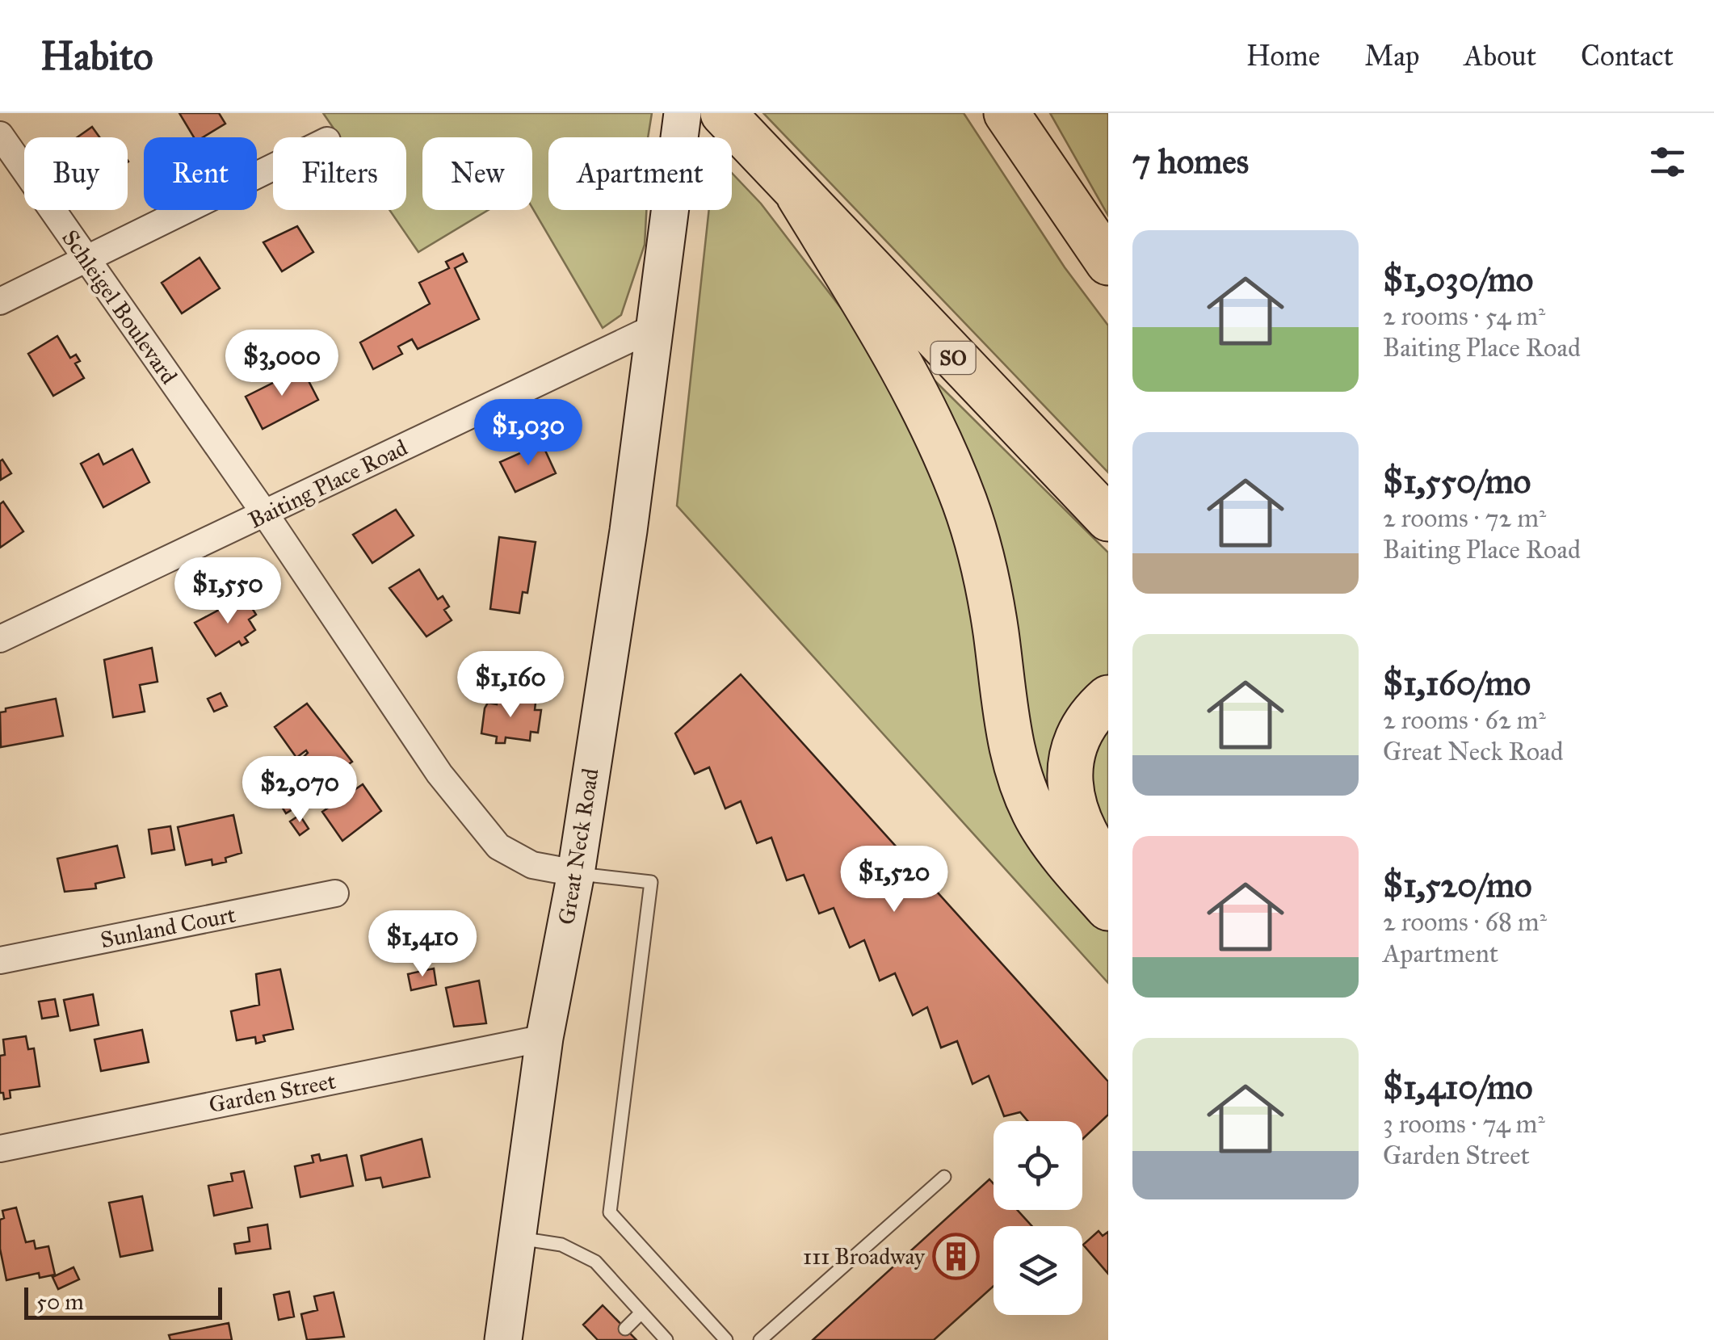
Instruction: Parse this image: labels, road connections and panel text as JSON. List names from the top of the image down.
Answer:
{
  "streets": {
    "highway": ["SO"],
    "main road": ["Great Neck Road"],
    "street": [
      "Schleigel Boulevard",
      "Baiting Place Road",
      "Sunland Court",
      "Garden Street"
    ]
  },
  "crossings": [
    ["Schleigel Boulevard", "Baiting Place Road"],
    ["Schleigel Boulevard", "Great Neck Road"],
    ["Baiting Place Road", "Great Neck Road"],
    ["Great Neck Road", "Garden Street"]
  ],
  "places": {
    "building": ["111 Broadway"]
  },
  "scale_bar": "50 m",
  "page": {
    "header": "Habito",
    "nav": [
      "Home",
      "Map",
      "About",
      "Contact"
    ],
    "heading": "7 homes",
    "chip": [
      "Buy",
      "Rent",
      "Filters",
      "New",
      "Apartment"
    ],
    "list": [
      {
        "name": "$1,030/mo",
        "note": "2 rooms · 54 m² · Baiting Place Road"
      },
      {
        "name": "$1,550/mo",
        "note": "2 rooms · 72 m² · Baiting Place Road"
      },
      {
        "name": "$1,160/mo",
        "note": "2 rooms · 62 m² · Great Neck Road"
      },
      {
        "name": "$1,520/mo",
        "note": "2 rooms · 68 m² · Apartment"
      },
      {
        "name": "$1,410/mo",
        "note": "3 rooms · 74 m² · Garden Street"
      }
    ],
    "price": [
      "$3,000",
      "$1,030",
      "$1,550",
      "$1,160",
      "$2,070",
      "$1,520",
      "$1,410"
    ],
    "scale": "50 m"
  }
}
